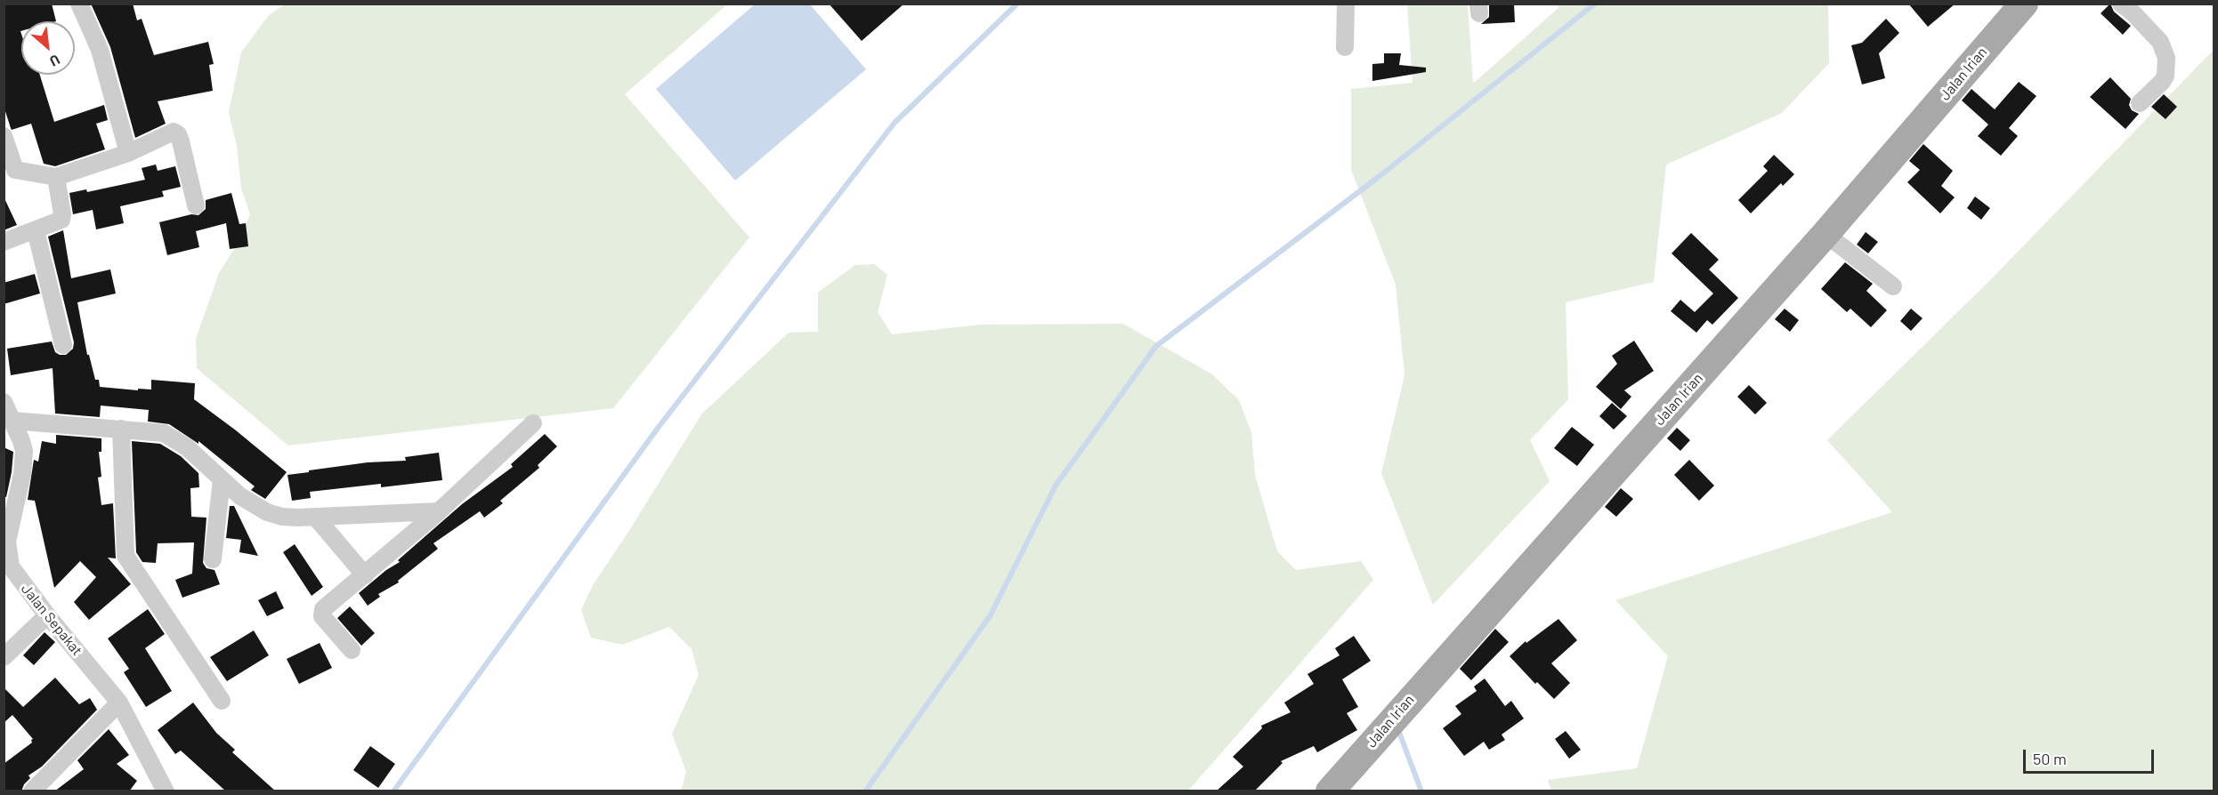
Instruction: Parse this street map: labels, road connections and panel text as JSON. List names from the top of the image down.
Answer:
{
  "streets": {
    "main road": ["Jalan Irian"],
    "street": ["Jalan Sepakat"]
  },
  "scale_bar": "50 m",
  "north": "bottom right"
}
